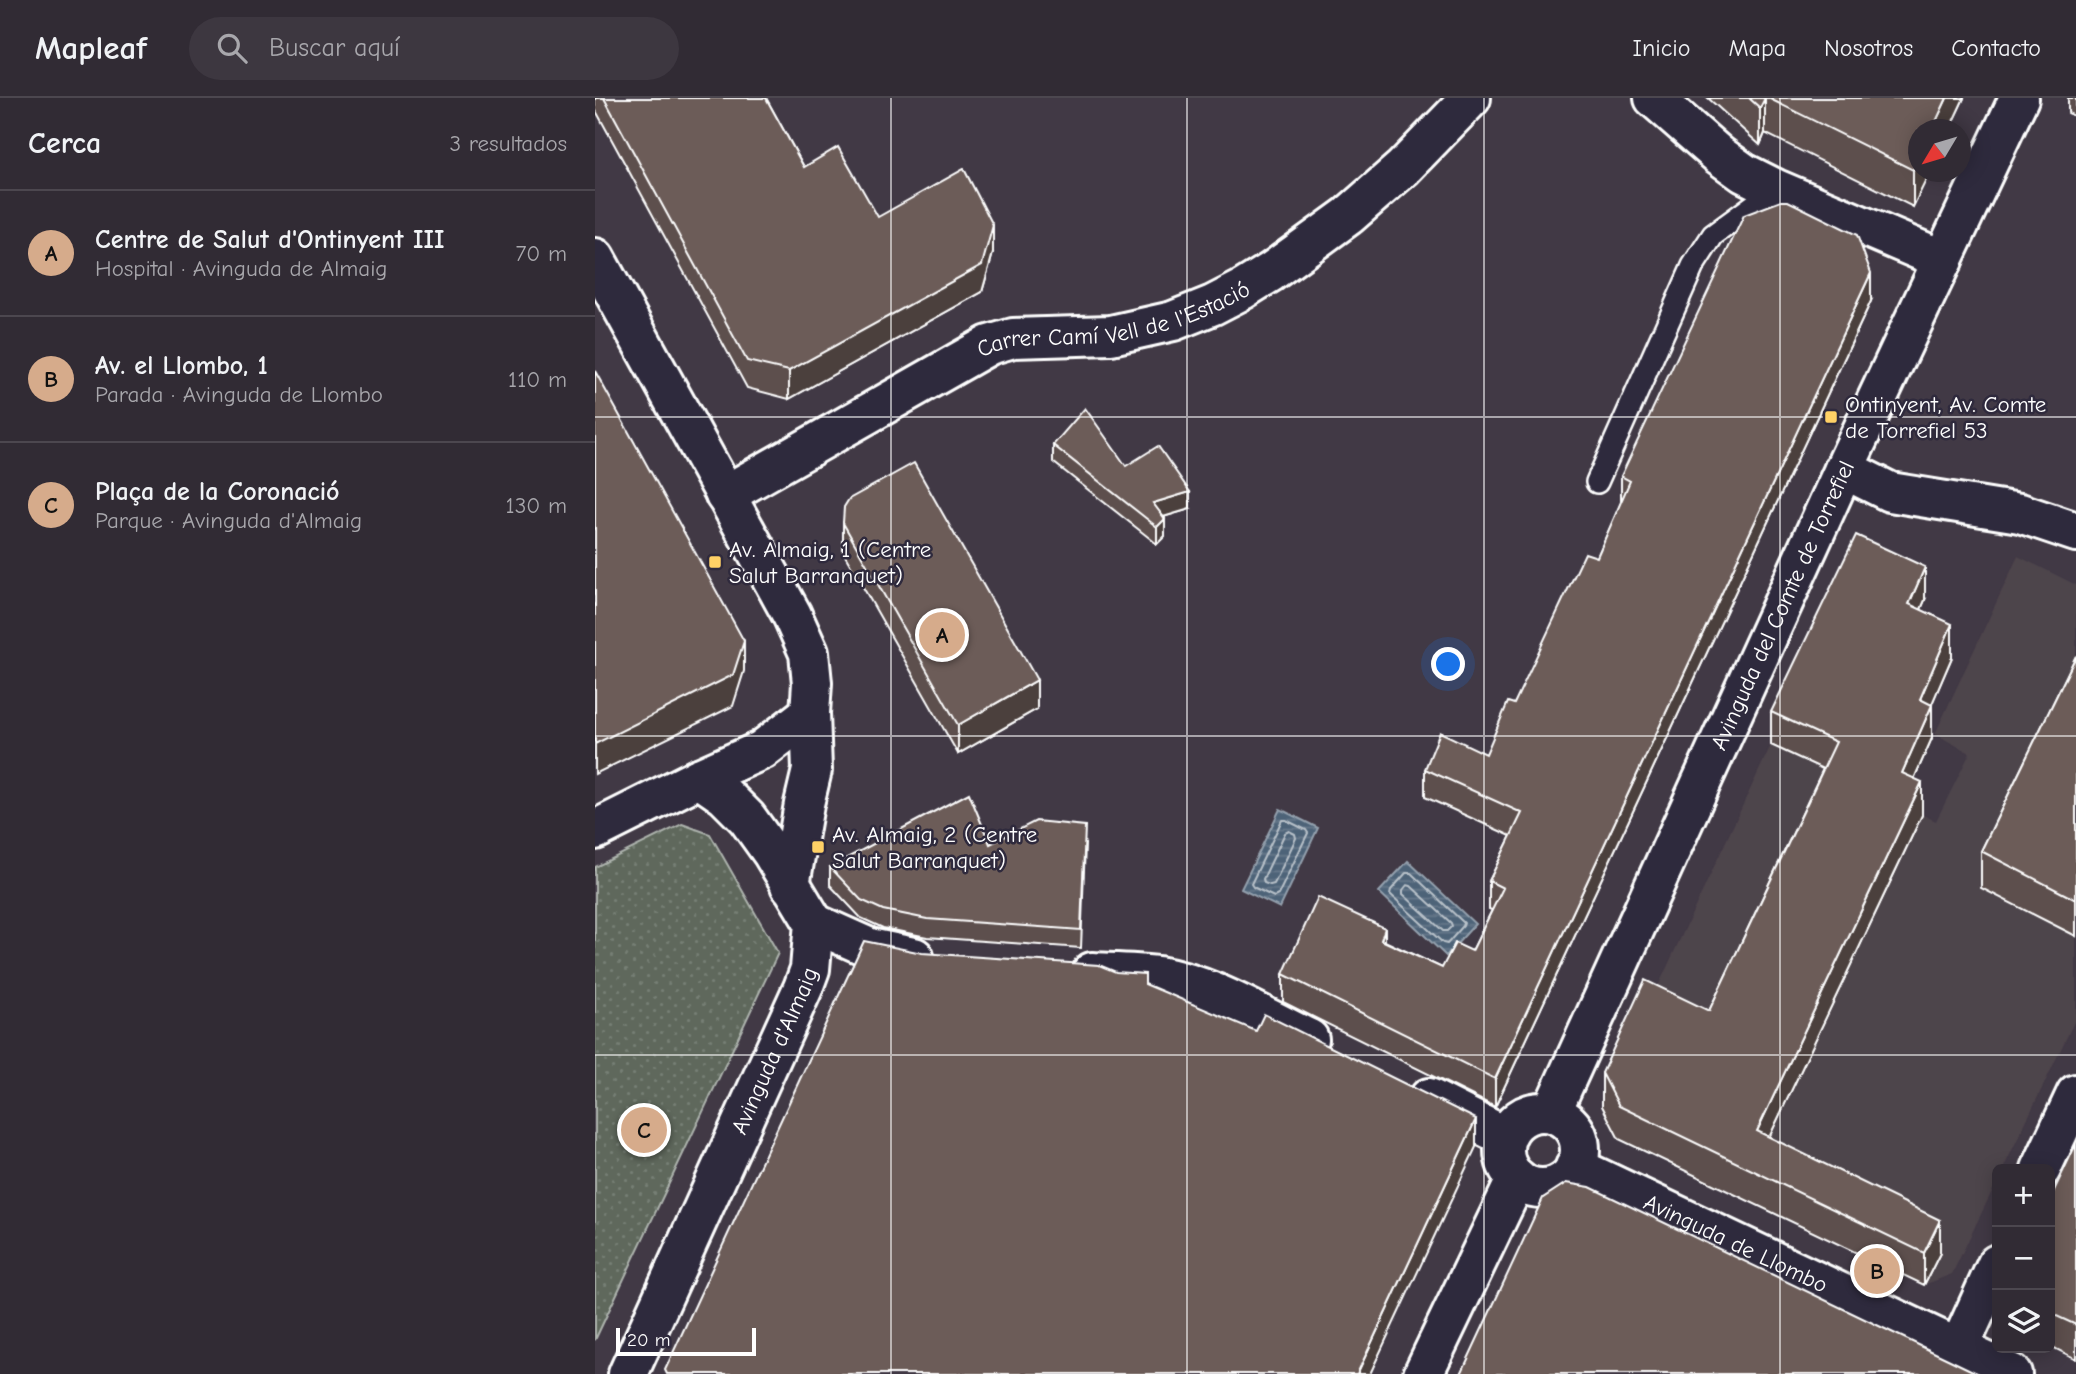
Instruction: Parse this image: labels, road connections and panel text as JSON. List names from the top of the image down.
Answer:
{
  "streets": {
    "street": [
      "Carrer Camí Vell de l'Estació",
      "Avinguda del Comte de Torrefiel",
      "Avinguda d'Almaig",
      "Avinguda de Llombo"
    ]
  },
  "crossings": [
    ["Avinguda del Comte de Torrefiel", "Avinguda de Llombo"]
  ],
  "places": {
    "transit": ["Ontinyent, Av. Comte de Torrefiel 53", "Av. Almaig, 1 (Centre Salut Barranquet)", "Av. Almaig, 2 (Centre Salut Barranquet)"]
  },
  "scale_bar": "20 m",
  "north": "bottom left",
  "page": {
    "header": "Mapleaf",
    "search": "Buscar aquí",
    "nav": [
      "Inicio",
      "Mapa",
      "Nosotros",
      "Contacto"
    ],
    "heading": ["Cerca", "3 resultados"],
    "list": [
      {
        "mark": "A",
        "name": "Centre de Salut d'Ontinyent III",
        "note": "Hospital · Avinguda de Almaig",
        "value": "70 m"
      },
      {
        "mark": "B",
        "name": "Av. el Llombo, 1",
        "note": "Parada · Avinguda de Llombo",
        "value": "110 m"
      },
      {
        "mark": "C",
        "name": "Plaça de la Coronació",
        "note": "Parque · Avinguda d'Almaig",
        "value": "130 m"
      }
    ],
    "pins": ["A", "C", "B"],
    "map_buttons": ["+", "−"],
    "scale": "20 m"
  }
}
